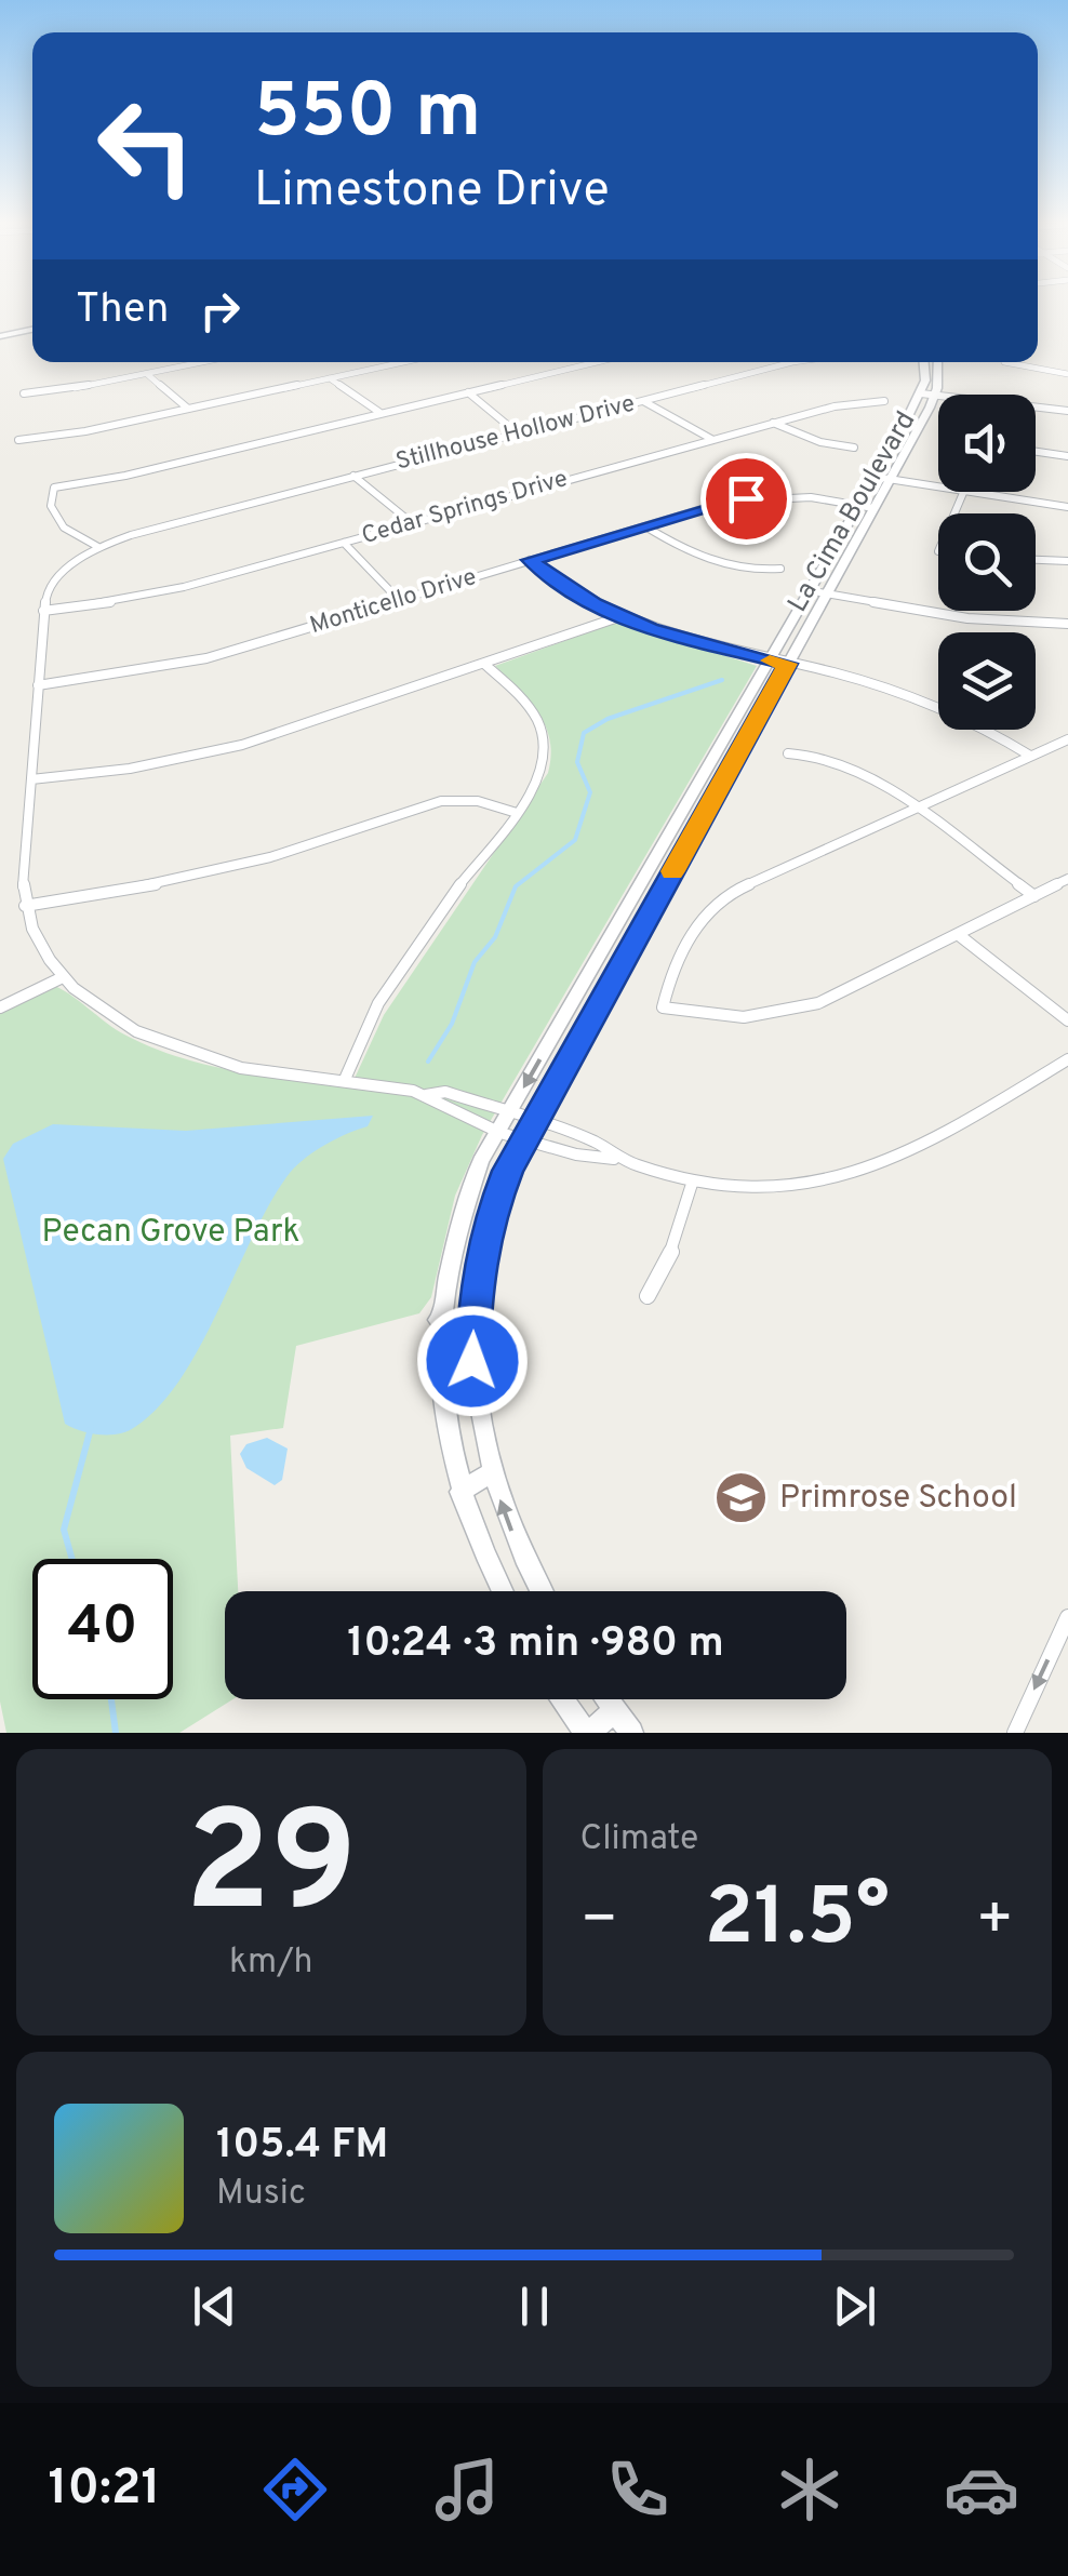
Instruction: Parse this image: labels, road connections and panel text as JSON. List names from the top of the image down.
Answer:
{
  "streets": {
    "street": [
      "Stillhouse Hollow Drive",
      "Cedar Springs Drive",
      "La Cima Boulevard",
      "Monticello Drive"
    ]
  },
  "crossings": [
    ["La Cima Boulevard", "Monticello Drive"]
  ],
  "parks": ["Pecan Grove Park"],
  "places": {
    "school or university": ["Primrose School"]
  },
  "page": {
    "turn": ["550 m", "Limestone Drive"],
    "then": "Then",
    "limit": "40",
    "trip": "10:24 · 3 min · 980 m",
    "tile": [
      ["29", "km/h"],
      "Climate"
    ],
    "heat": ["−", "21.5°", "+"],
    "song": ["105.4 FM", "Music"],
    "tabs": "10:21"
  }
}
